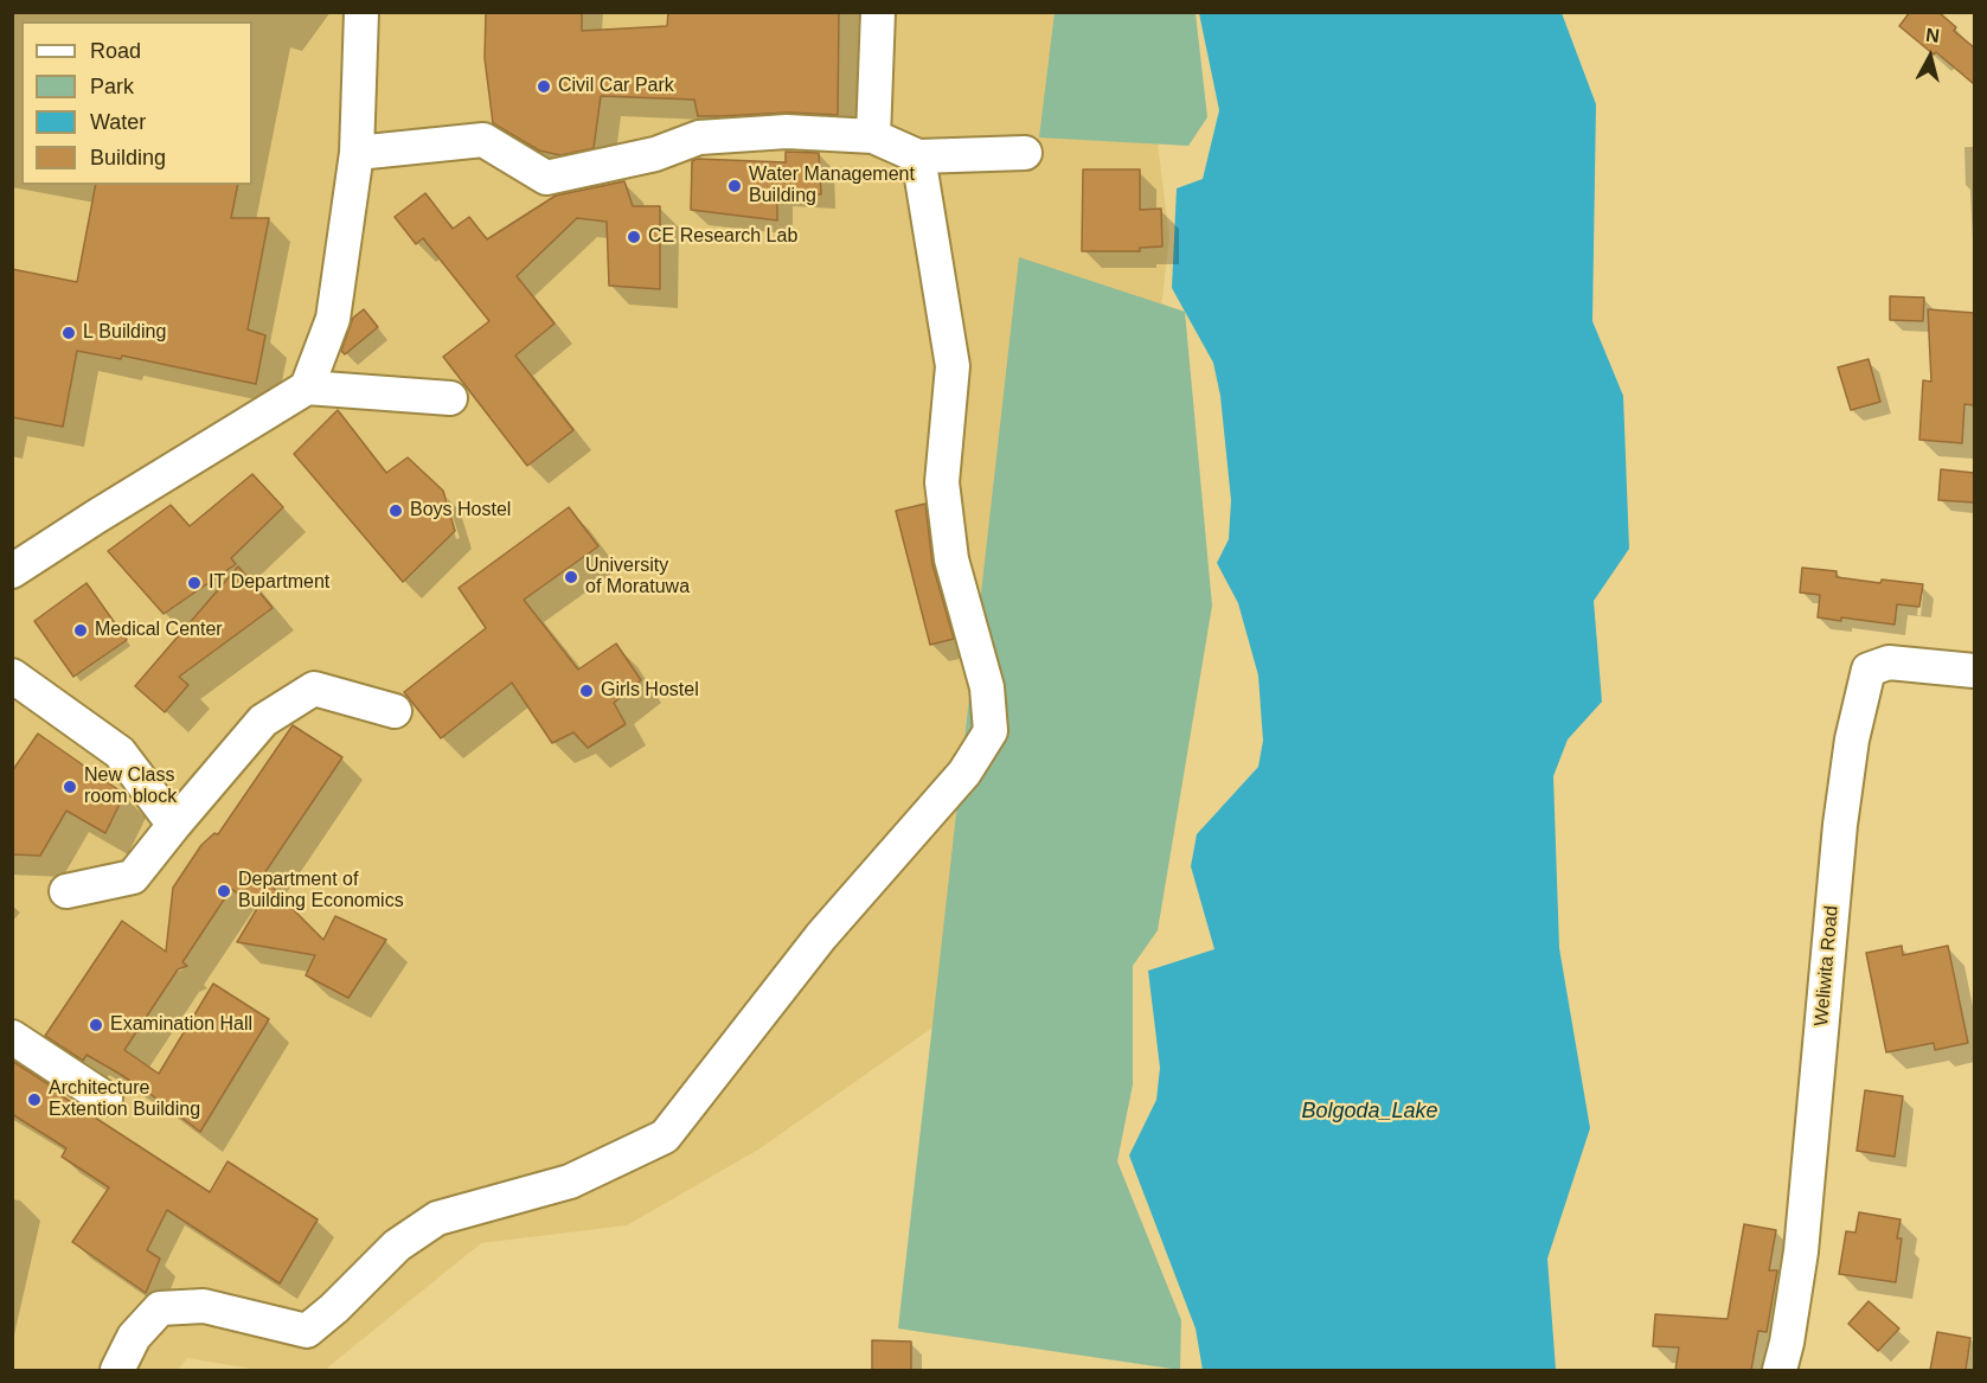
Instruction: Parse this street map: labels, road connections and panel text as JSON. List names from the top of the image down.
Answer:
{
  "streets": {
    "street": ["Weliwita Road"]
  },
  "water": ["Bolgoda_Lake"],
  "places": [
    "Civil Car Park",
    "Water Management Building",
    "CE Research Lab",
    "L Building",
    "Boys Hostel",
    "University of Moratuwa",
    "IT Department",
    "Medical Center",
    "Girls Hostel",
    "New Class room block",
    "Department of Building Economics",
    "Examination Hall",
    "Architecture Extention Building"
  ],
  "legend": [
    "Road",
    "Park",
    "Water",
    "Building"
  ],
  "north": "top"
}
